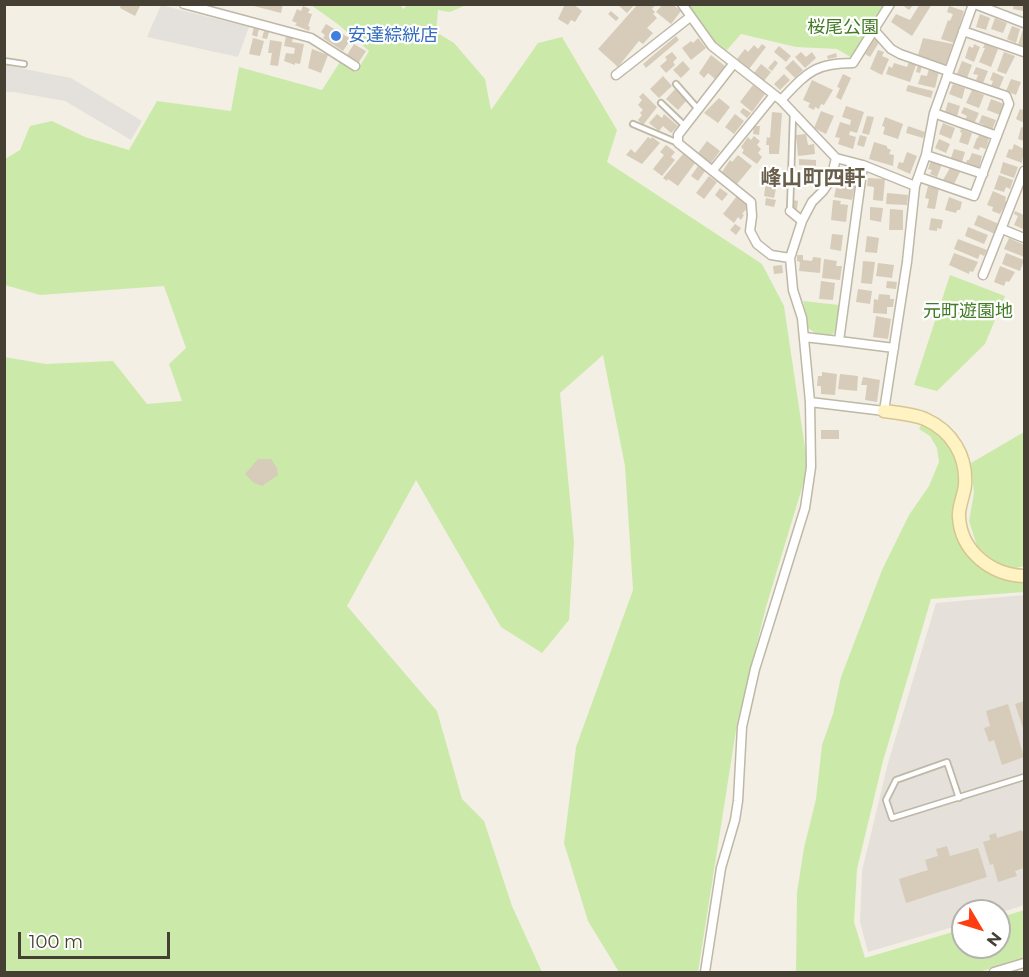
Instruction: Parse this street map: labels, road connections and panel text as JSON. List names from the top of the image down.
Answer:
{
  "districts": ["峰山町四軒"],
  "parks": ["桜尾公園", "元町遊園地"],
  "places": ["安達綜絖店"],
  "scale_bar": "100 m",
  "north": "bottom right"
}
